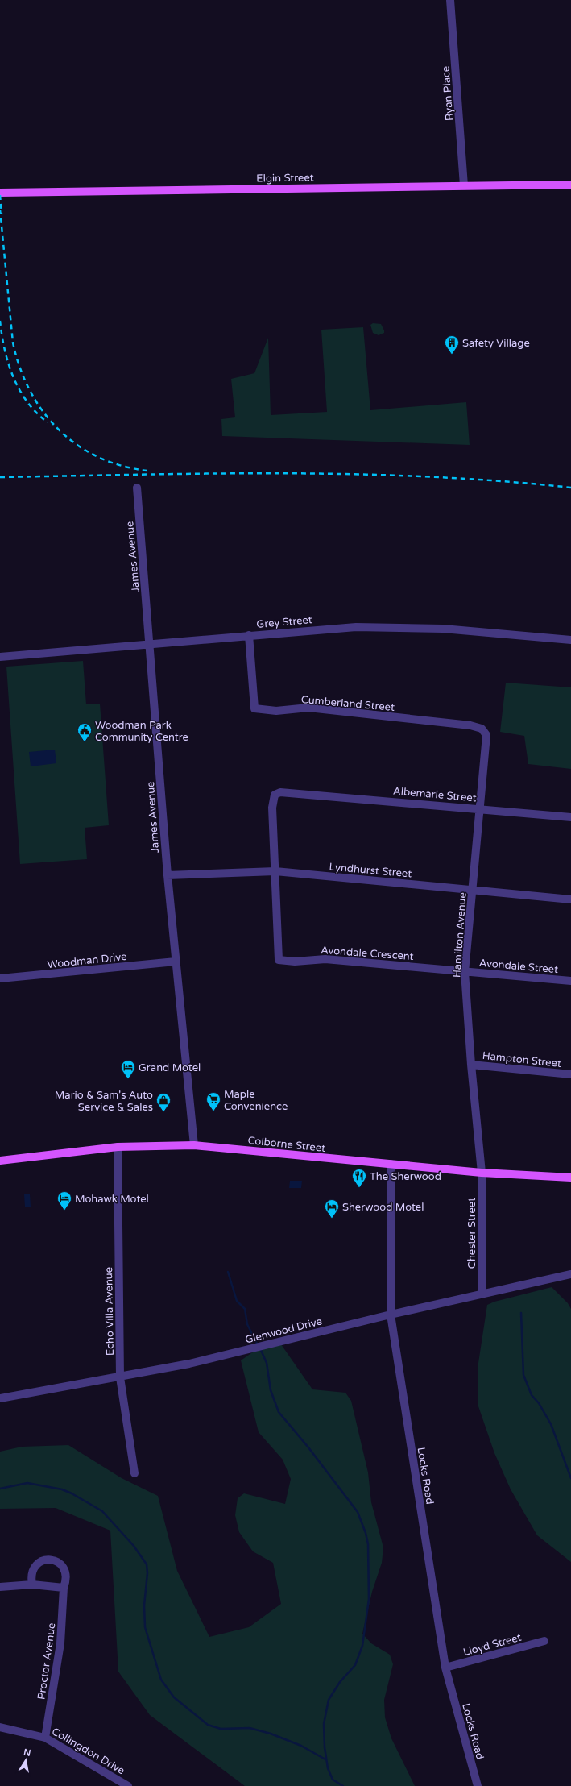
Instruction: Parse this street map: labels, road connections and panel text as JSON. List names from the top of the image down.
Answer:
{
  "streets": {
    "main road": ["Elgin Street", "Colborne Street"],
    "street": [
      "Ryan Place",
      "James Avenue",
      "Grey Street",
      "Cumberland Street",
      "Albemarle Street",
      "Lyndhurst Street",
      "Hamilton Avenue",
      "Avondale Crescent",
      "Woodman Drive",
      "Avondale Street",
      "Hampton Street",
      "Chester Street",
      "Echo Villa Avenue",
      "Glenwood Drive",
      "Locks Road",
      "Lloyd Street",
      "Proctor Avenue",
      "Collingdon Drive"
    ]
  },
  "crossings": [
    ["Ryan Place", "Elgin Street"],
    ["James Avenue", "Grey Street"],
    ["James Avenue", "Lyndhurst Street"],
    ["James Avenue", "Woodman Drive"],
    ["James Avenue", "Colborne Street"],
    ["Grey Street", "Cumberland Street"],
    ["Cumberland Street", "Hamilton Avenue"],
    ["Albemarle Street", "Lyndhurst Street"],
    ["Albemarle Street", "Hamilton Avenue"],
    ["Albemarle Street", "Avondale Crescent"],
    ["Lyndhurst Street", "Hamilton Avenue"],
    ["Lyndhurst Street", "Avondale Crescent"],
    ["Hamilton Avenue", "Avondale Crescent"],
    ["Hamilton Avenue", "Avondale Street"],
    ["Hamilton Avenue", "Hampton Street"],
    ["Hamilton Avenue", "Colborne Street"],
    ["Hamilton Avenue", "Chester Street"],
    ["Avondale Crescent", "Avondale Street"],
    ["Colborne Street", "Chester Street"],
    ["Colborne Street", "Echo Villa Avenue"],
    ["Colborne Street", "Locks Road"],
    ["Chester Street", "Glenwood Drive"],
    ["Echo Villa Avenue", "Glenwood Drive"],
    ["Glenwood Drive", "Locks Road"],
    ["Locks Road", "Lloyd Street"],
    ["Proctor Avenue", "Collingdon Drive"]
  ],
  "places": {
    "building": ["Safety Village"],
    "public building": ["Woodman Park Community Centre"],
    "hotel": ["Grand Motel", "Mohawk Motel", "Sherwood Motel"],
    "supermarket": ["Maple Convenience"],
    "shop": ["Mario & Sam's Auto Service & Sales"],
    "restaurant": ["The Sherwood"]
  },
  "north": "top"
}
